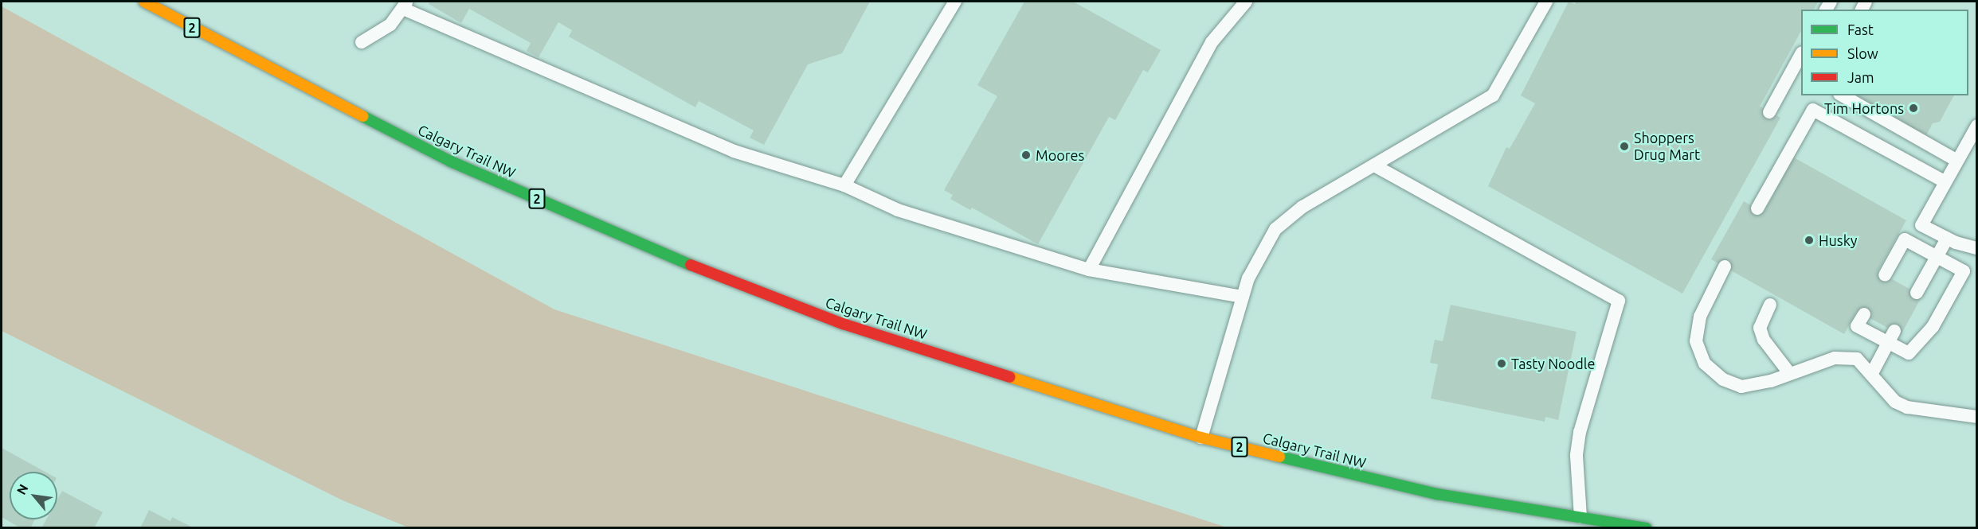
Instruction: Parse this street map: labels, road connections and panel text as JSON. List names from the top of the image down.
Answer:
{
  "streets": {
    "highway": ["2", "Calgary Trail NW"]
  },
  "places": [
    "Tim Hortons",
    "Shoppers Drug Mart",
    "Moores",
    "Husky",
    "Tasty Noodle"
  ],
  "legend": ["Fast", "Slow", "Jam"],
  "north": "top left"
}
